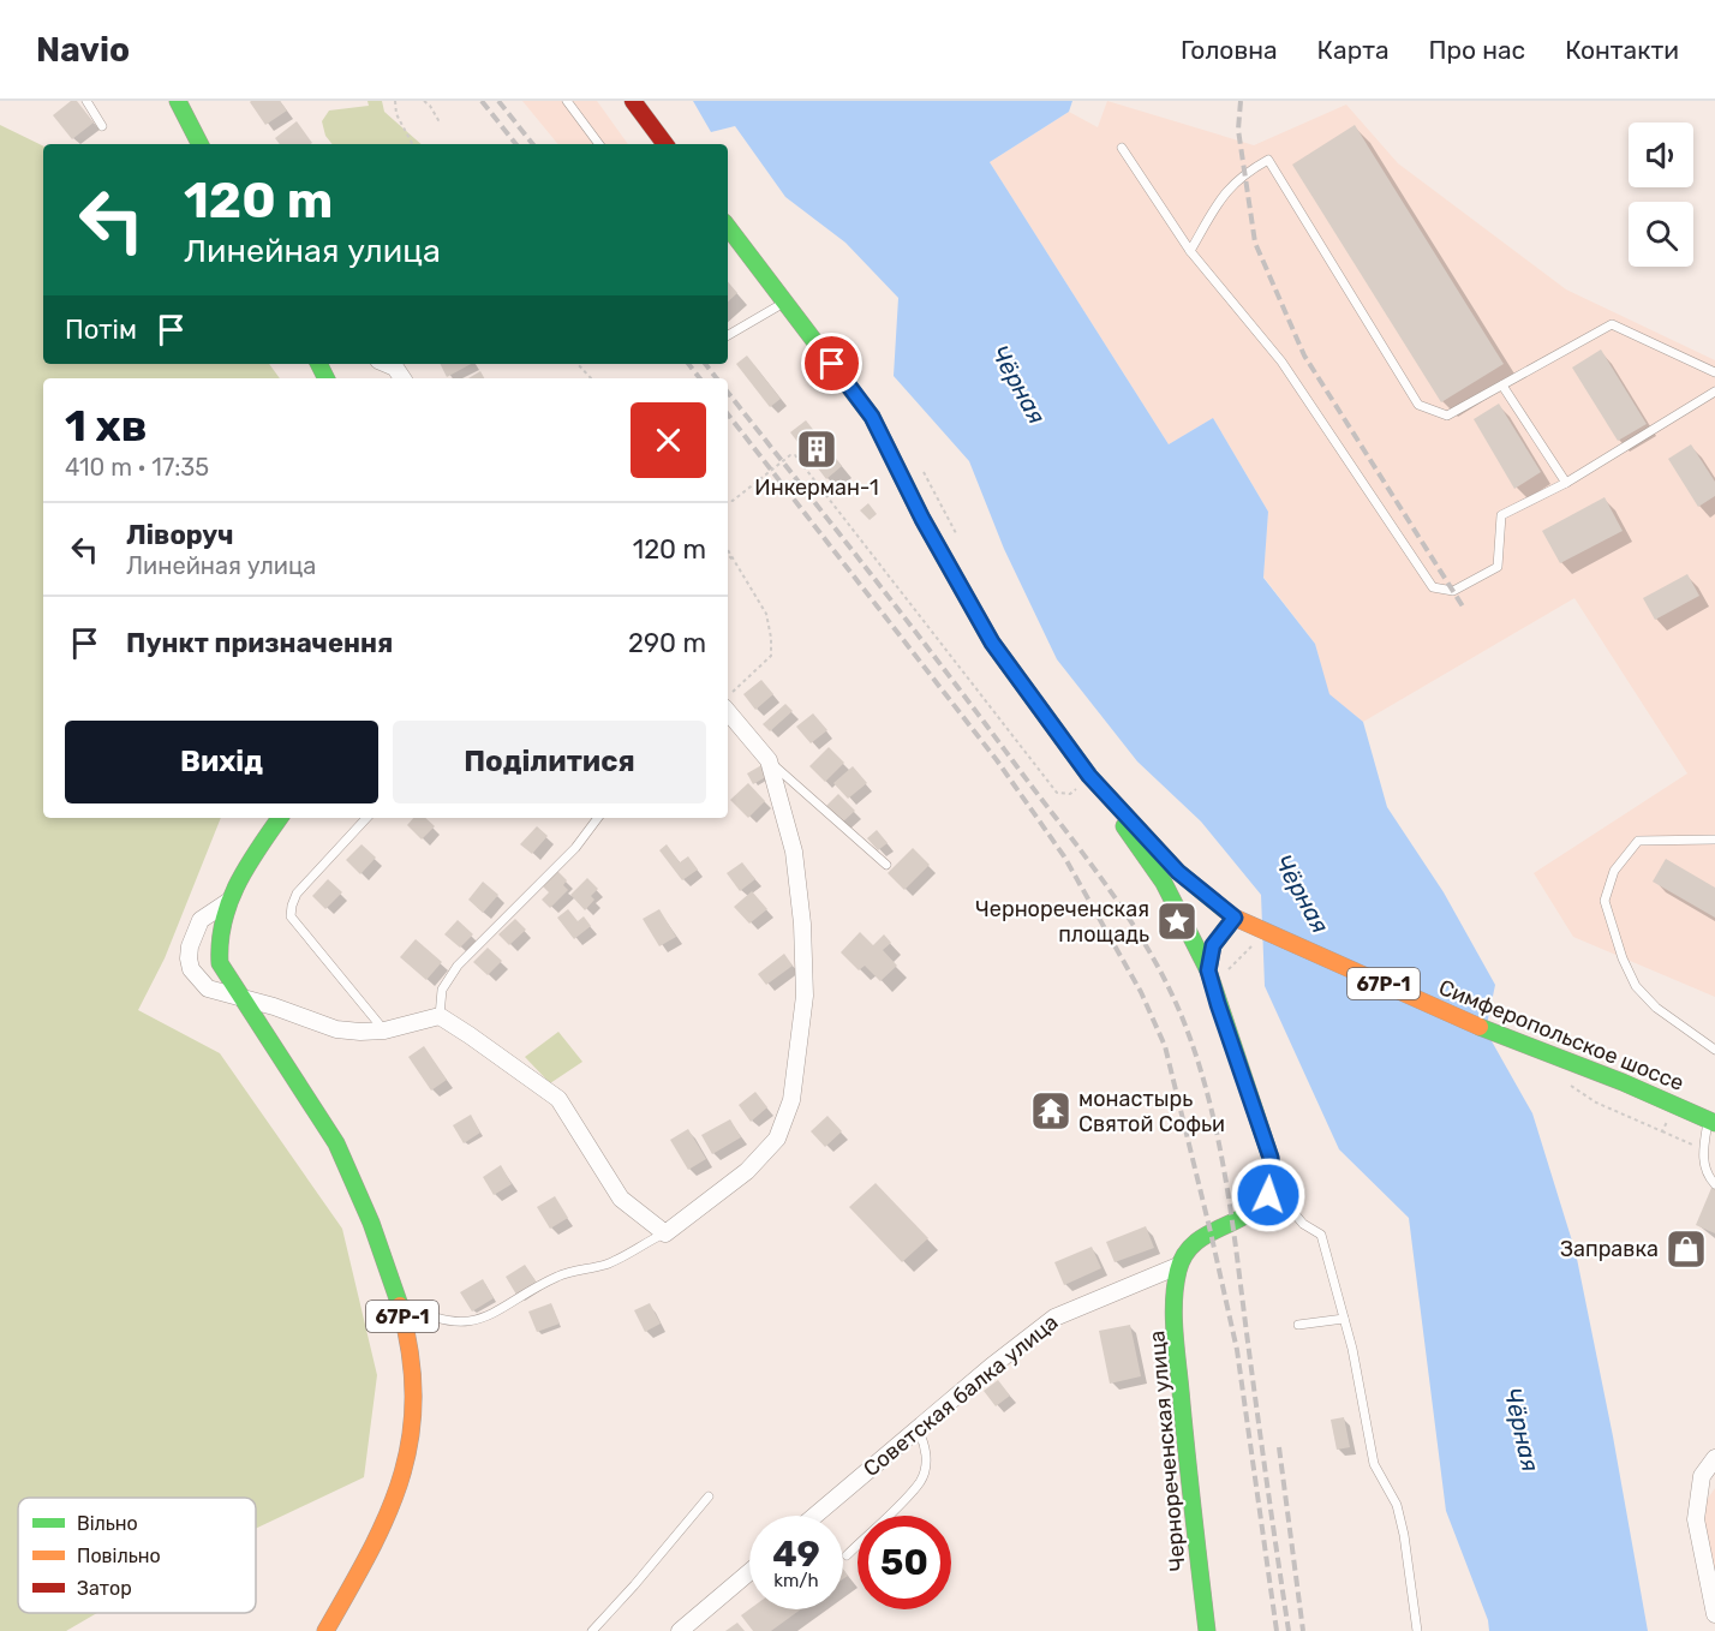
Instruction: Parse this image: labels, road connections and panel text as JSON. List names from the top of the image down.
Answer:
{
  "streets": {
    "main road": ["67Р-1", "Симферопольское шоссе", "Чернореченская улица"],
    "street": ["Советская балка улица"]
  },
  "crossings": [
    ["67Р-1", "Симферопольское шоссе"],
    ["Советская балка улица", "Чернореченская улица"]
  ],
  "water": ["Чёрная"],
  "places": {
    "building": ["Инкерман-1"],
    "place": ["Чернореченская площадь"],
    "temple": ["монастырь Святой Софьи"],
    "shop": ["Заправка"]
  },
  "legend": ["Вільно", "Повільно", "Затор"],
  "page": {
    "header": "Navio",
    "nav": [
      "Головна",
      "Карта",
      "Про нас",
      "Контакти"
    ],
    "turn": ["120 m", "Линейная улица"],
    "then": "Потім",
    "heading": ["1 хв", "410 m · 17:35"],
    "list": [
      {
        "name": "Ліворуч",
        "note": "Линейная улица",
        "value": "120 m"
      },
      {
        "name": "Пункт призначення",
        "value": "290 m"
      }
    ],
    "buttons": ["Вихід", "Поділитися"],
    "speed": "49 km/h",
    "limit": "50"
  }
}
